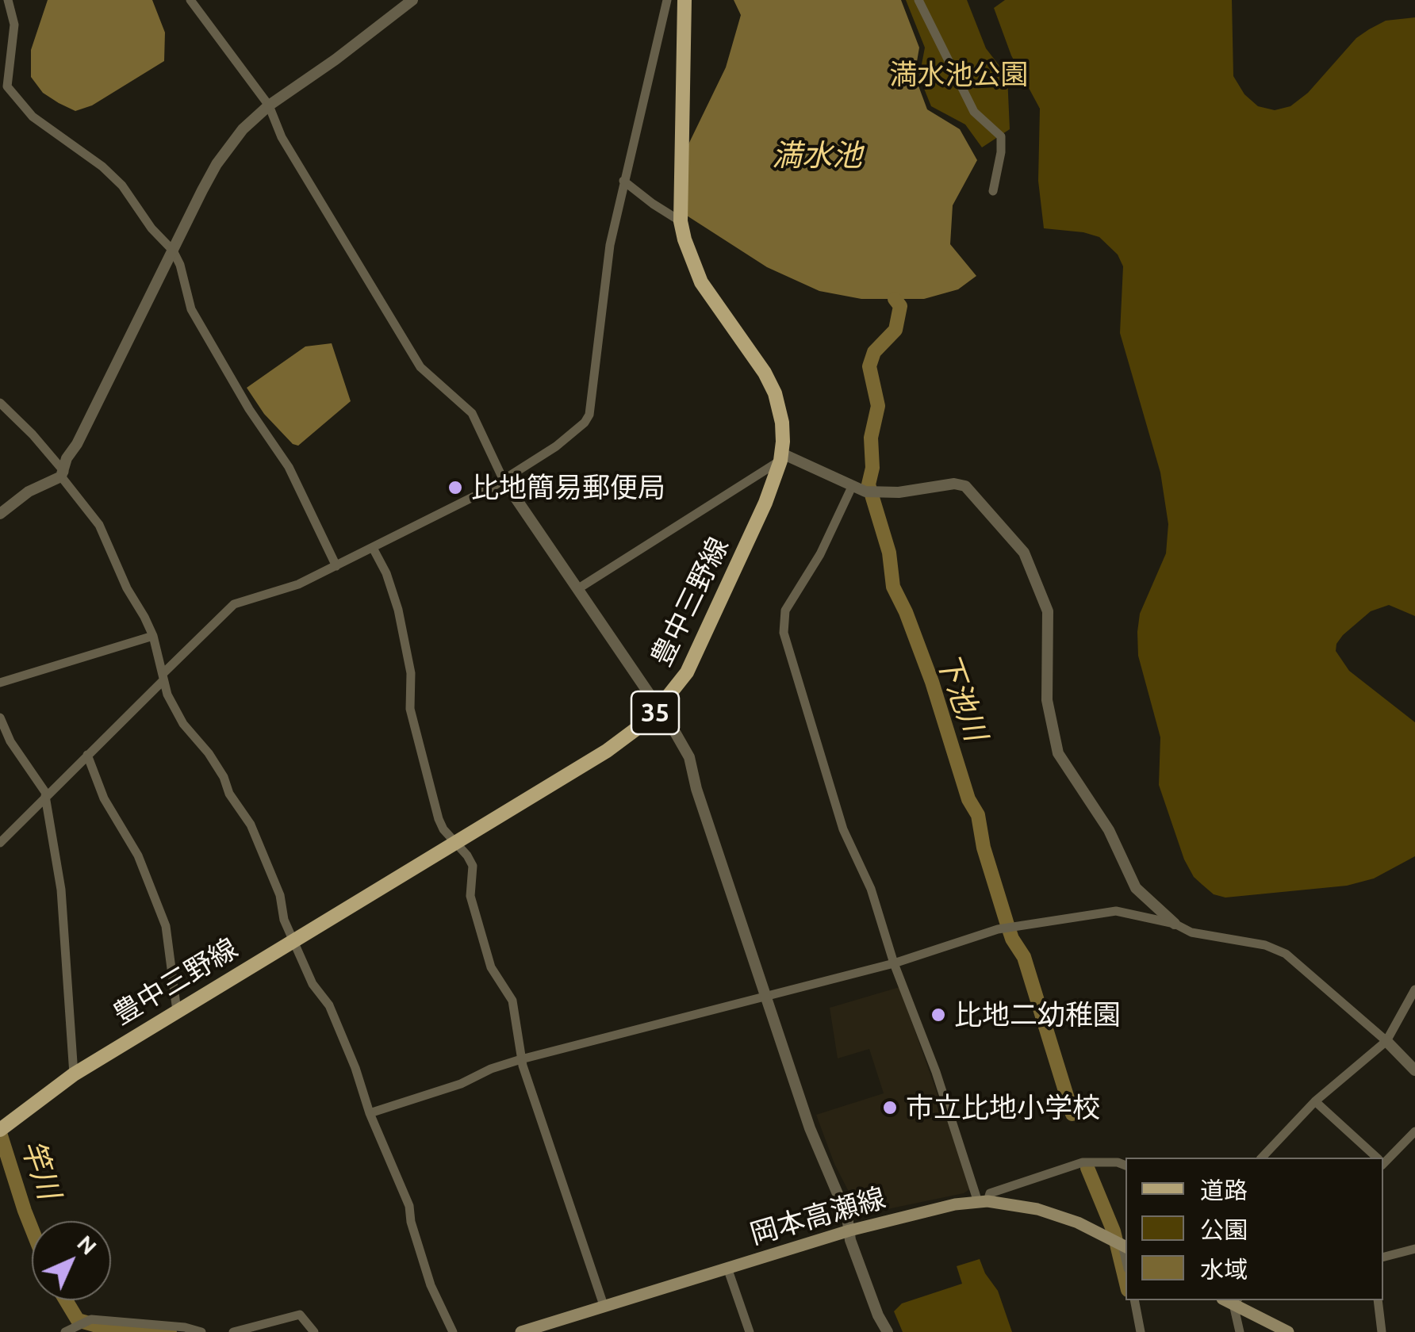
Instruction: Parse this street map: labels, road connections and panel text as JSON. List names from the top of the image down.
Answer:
{
  "streets": {
    "main road": ["豊中三野線", "35", "岡本高瀬線"]
  },
  "water": ["満水池", "下池川", "竿川"],
  "parks": ["満水池公園"],
  "places": ["比地簡易郵便局", "比地二幼稚園", "市立比地小学校"],
  "legend": ["道路", "公園", "水域"],
  "north": "top right"
}
